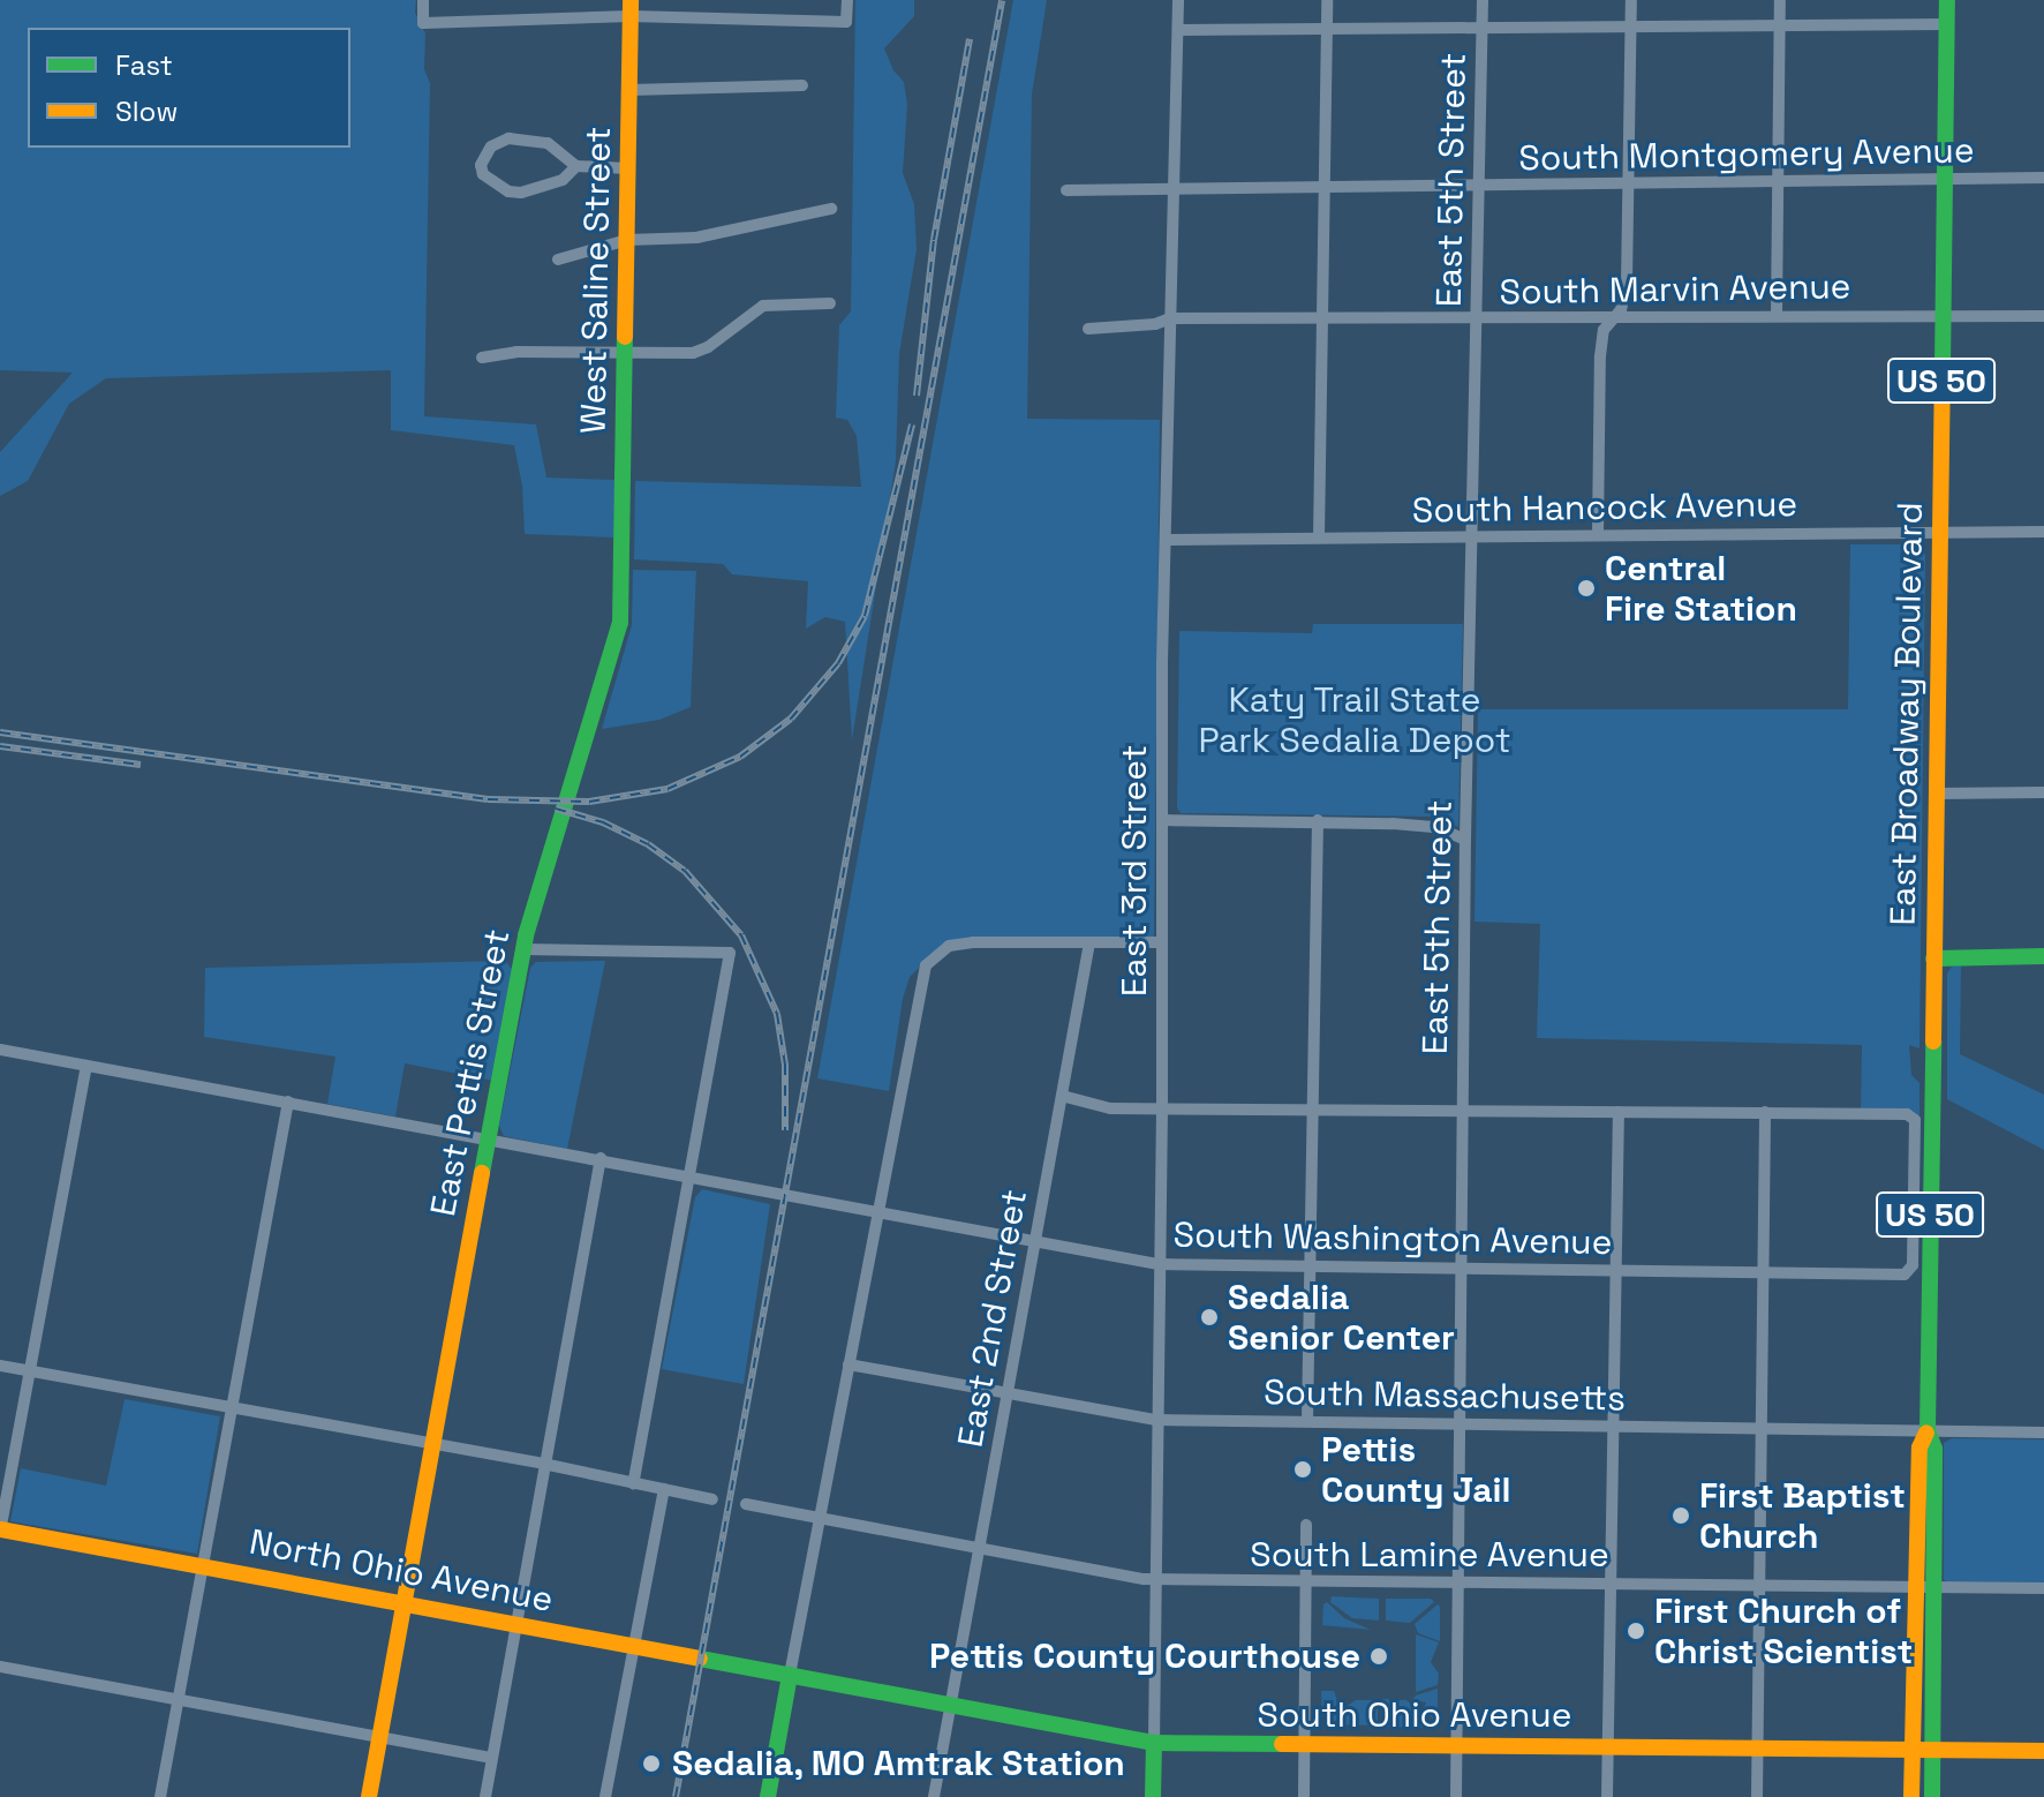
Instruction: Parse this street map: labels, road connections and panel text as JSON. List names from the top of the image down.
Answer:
{
  "streets": {
    "main road": [
      "West Saline Street",
      "US 50",
      "East Broadway Boulevard",
      "East Pettis Street",
      "North Ohio Avenue",
      "South Ohio Avenue"
    ],
    "street": [
      "South Montgomery Avenue",
      "East 5th Street",
      "South Marvin Avenue",
      "South Hancock Avenue",
      "East 3rd Street",
      "South Washington Avenue",
      "East 2nd Street",
      "South Massachusetts",
      "South Lamine Avenue"
    ]
  },
  "crossings": [
    ["South Montgomery Avenue", "East 5th Street"],
    ["South Montgomery Avenue", "East Broadway Boulevard"],
    ["South Montgomery Avenue", "East 3rd Street"],
    ["East 5th Street", "South Marvin Avenue"],
    ["East 5th Street", "South Hancock Avenue"],
    ["East 5th Street", "South Washington Avenue"],
    ["East 5th Street", "South Massachusetts"],
    ["East 5th Street", "South Lamine Avenue"],
    ["East 5th Street", "South Ohio Avenue"],
    ["West Saline Street", "East Pettis Street"],
    ["South Marvin Avenue", "East Broadway Boulevard"],
    ["South Marvin Avenue", "East 3rd Street"],
    ["US 50", "East Broadway Boulevard"],
    ["US 50", "South Ohio Avenue"],
    ["South Hancock Avenue", "East Broadway Boulevard"],
    ["South Hancock Avenue", "East 3rd Street"],
    ["East Broadway Boulevard", "South Massachusetts"],
    ["East Broadway Boulevard", "South Lamine Avenue"],
    ["East Broadway Boulevard", "South Ohio Avenue"],
    ["East 3rd Street", "South Washington Avenue"],
    ["East 3rd Street", "South Massachusetts"],
    ["East 3rd Street", "South Lamine Avenue"],
    ["East 3rd Street", "South Ohio Avenue"],
    ["East Pettis Street", "South Washington Avenue"],
    ["East Pettis Street", "North Ohio Avenue"],
    ["South Washington Avenue", "East 2nd Street"],
    ["East 2nd Street", "South Massachusetts"],
    ["East 2nd Street", "South Lamine Avenue"],
    ["East 2nd Street", "South Ohio Avenue"],
    ["North Ohio Avenue", "South Ohio Avenue"]
  ],
  "parks": ["Katy Trail State Park Sedalia Depot"],
  "places": [
    "Central Fire Station",
    "Sedalia Senior Center",
    "Pettis County Jail",
    "First Baptist Church",
    "First Church of Christ Scientist",
    "Pettis County Courthouse",
    "Sedalia, MO Amtrak Station"
  ],
  "legend": ["Fast", "Slow"]
}
